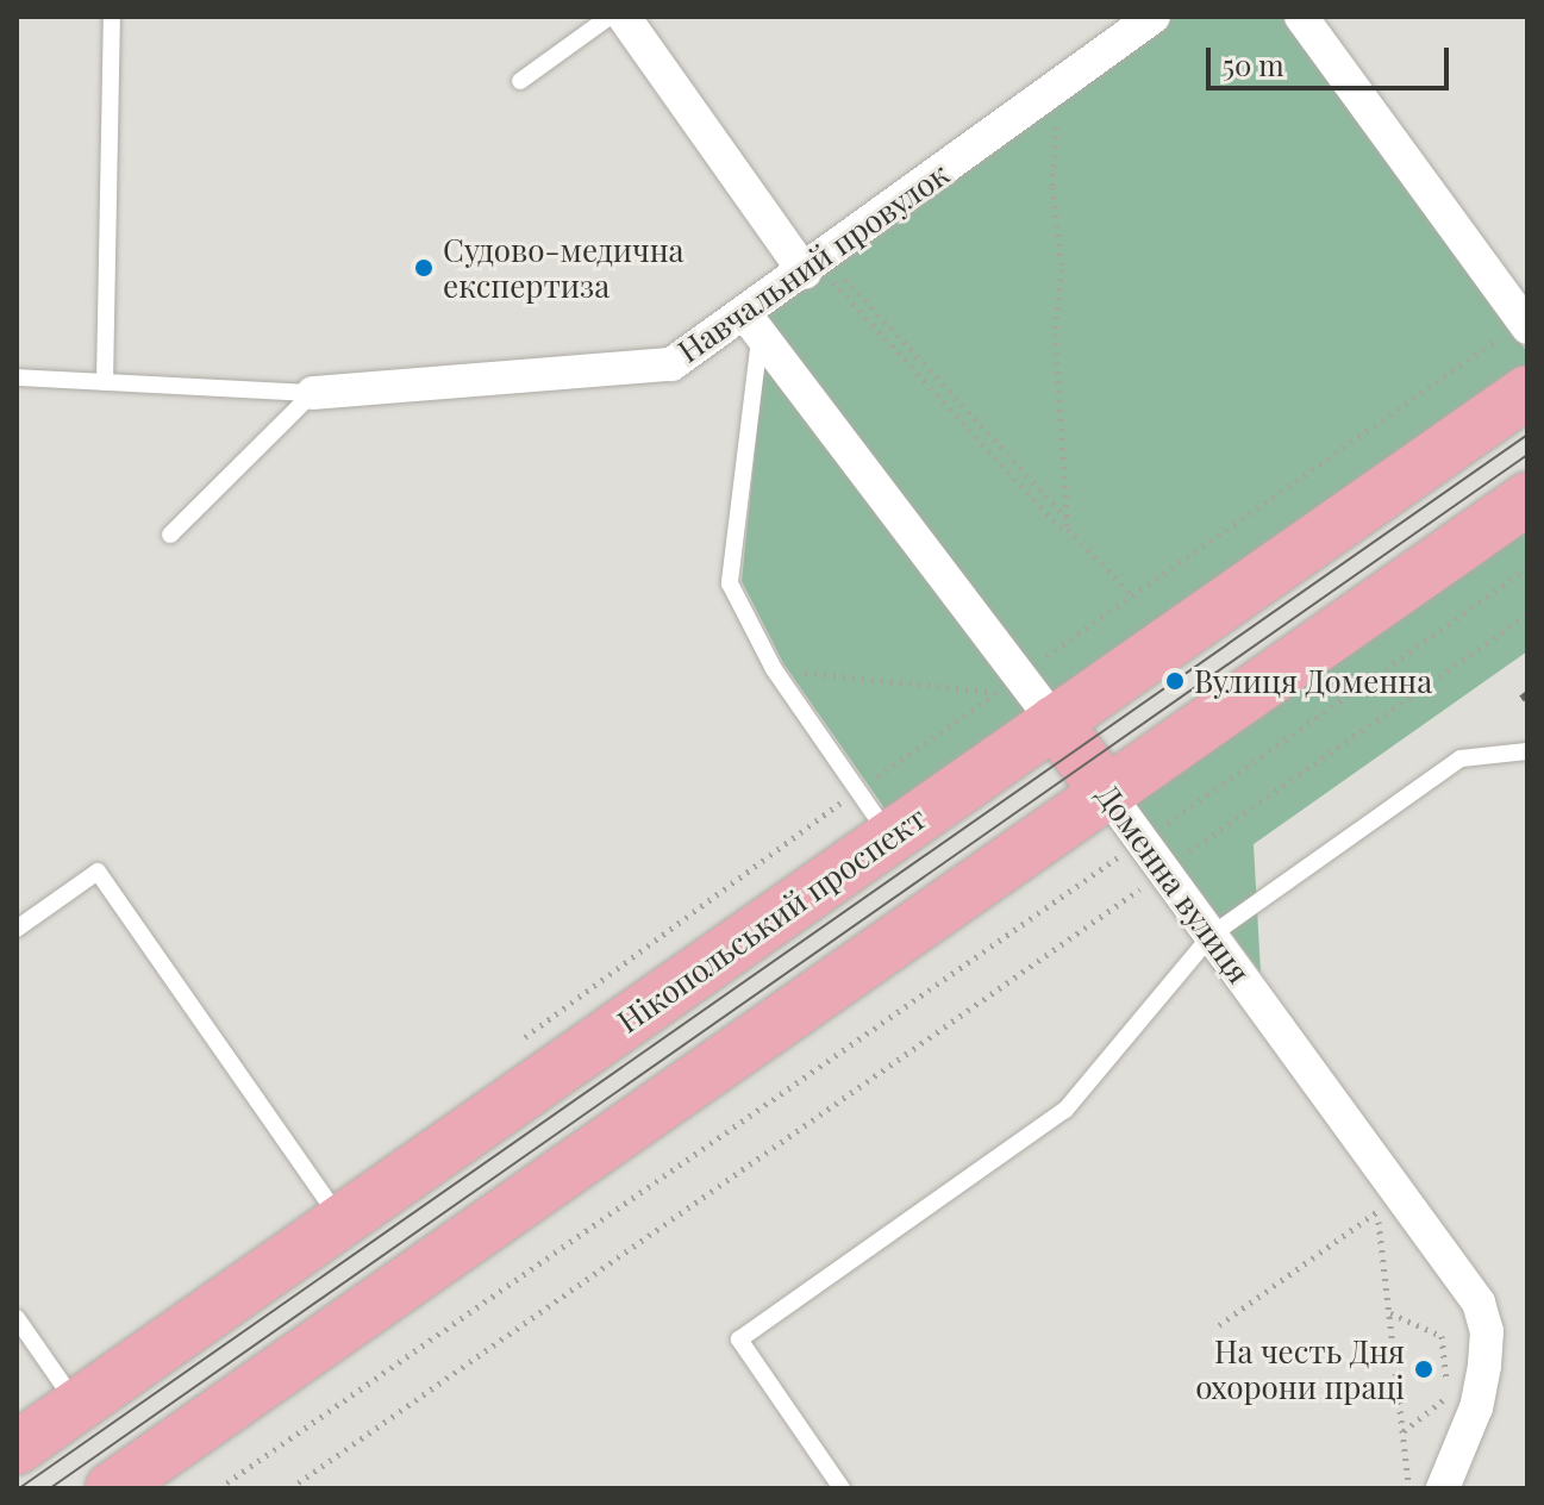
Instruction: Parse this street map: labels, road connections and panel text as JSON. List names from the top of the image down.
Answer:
{
  "streets": {
    "main road": ["Доменна вулиця", "Нікопольський проспект"],
    "street": ["Навчальний провулок"]
  },
  "crossings": [
    ["Навчальний провулок", "Доменна вулиця"],
    ["Доменна вулиця", "Нікопольський проспект"]
  ],
  "places": ["Судово-медична експертиза", "Вулиця Доменна", "На честь Дня охорони праці"],
  "scale_bar": "50 m"
}
